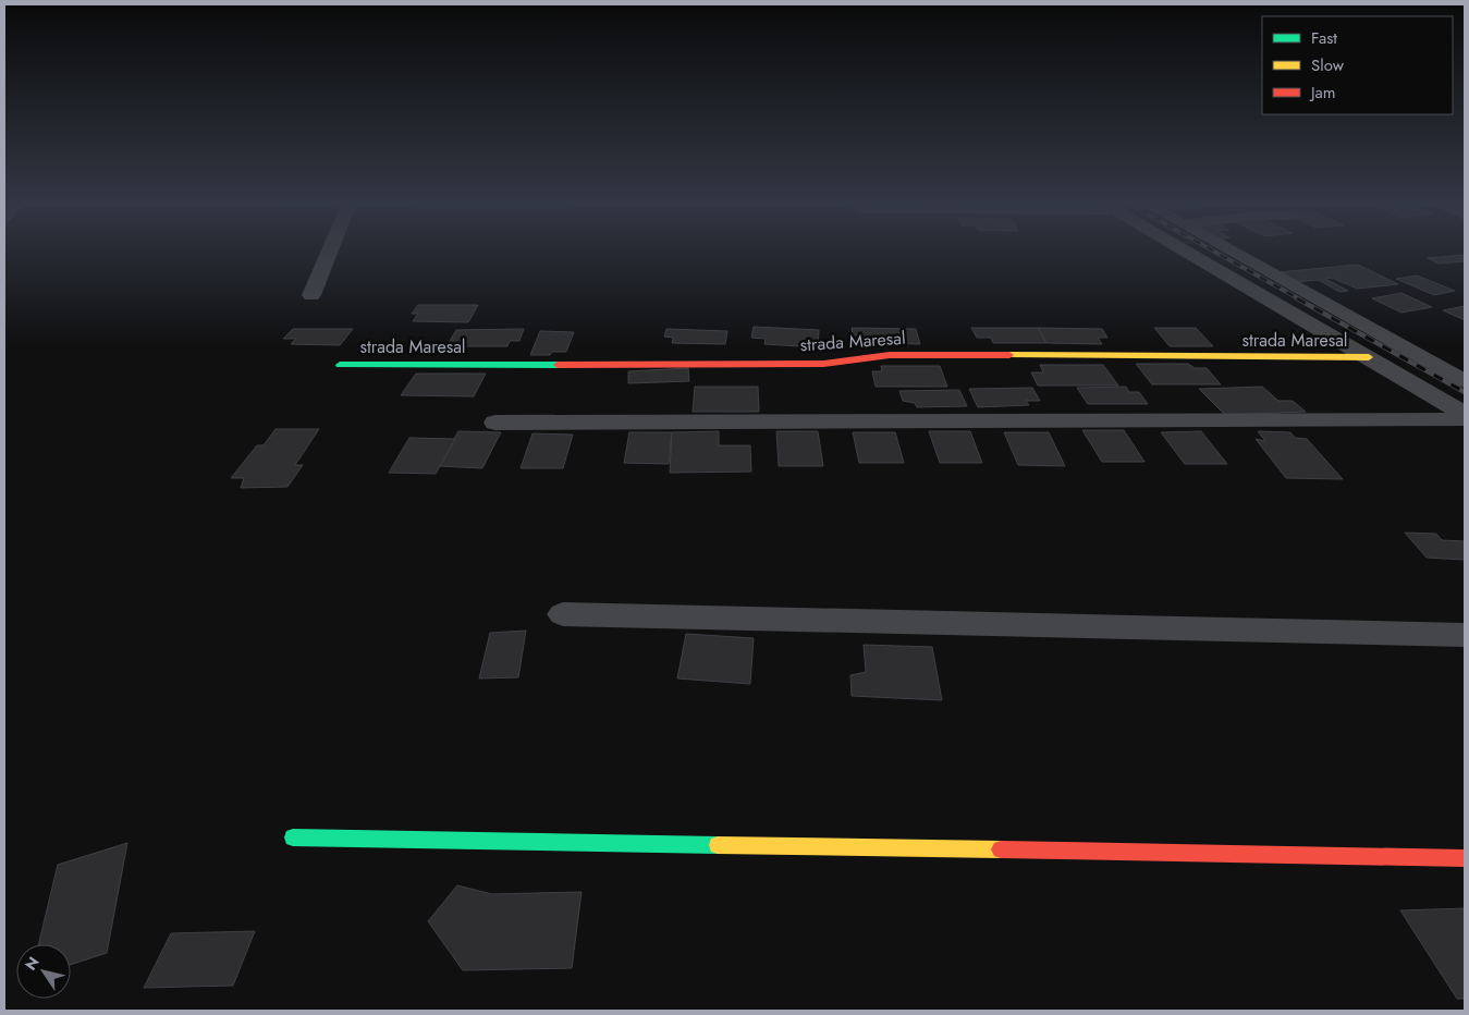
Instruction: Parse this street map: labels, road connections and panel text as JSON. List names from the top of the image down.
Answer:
{
  "streets": {
    "street": ["strada Maresal"]
  },
  "legend": ["Fast", "Slow", "Jam"],
  "north": "top left"
}
